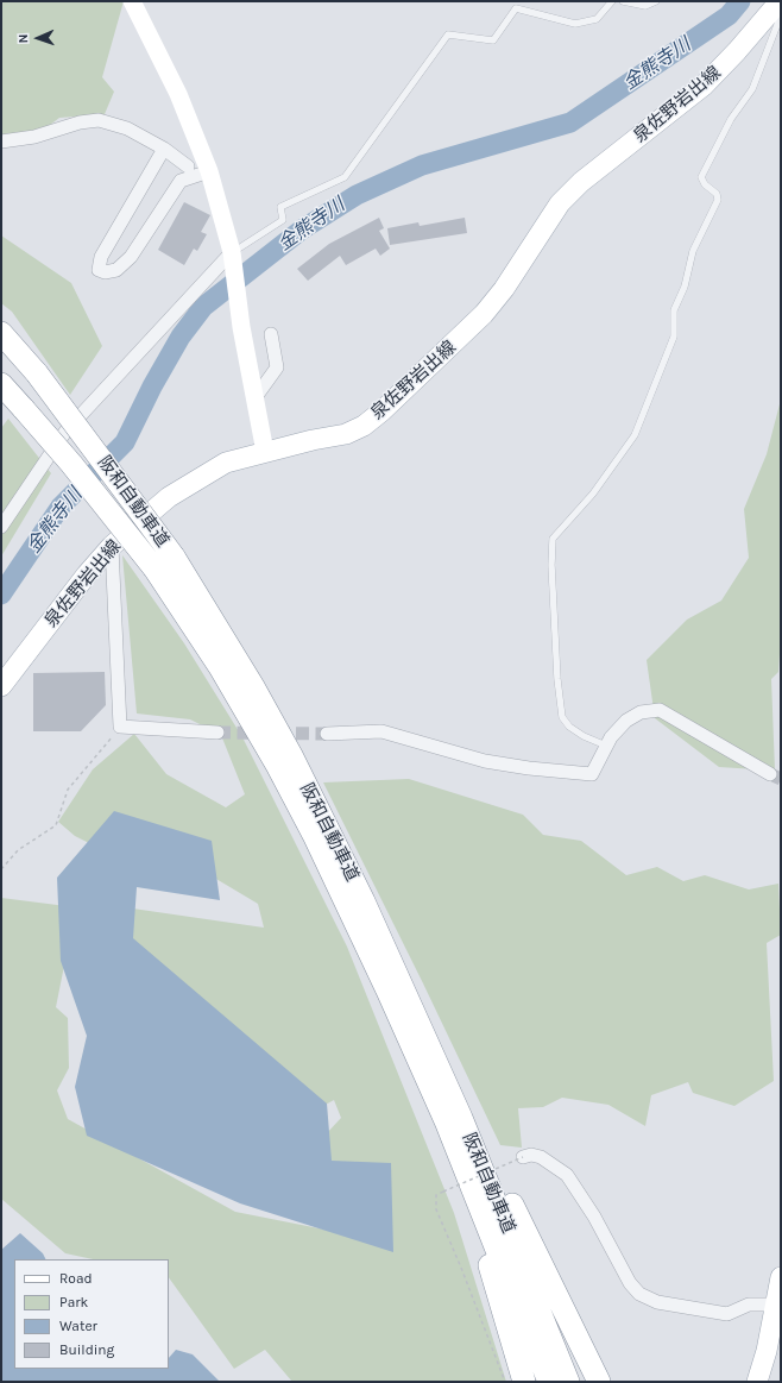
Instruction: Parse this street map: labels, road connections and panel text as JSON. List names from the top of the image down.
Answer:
{
  "streets": {
    "highway": ["阪和自動車道"],
    "main road": ["泉佐野岩出線"]
  },
  "water": ["金熊寺川"],
  "legend": [
    "Road",
    "Park",
    "Water",
    "Building"
  ],
  "north": "left"
}
